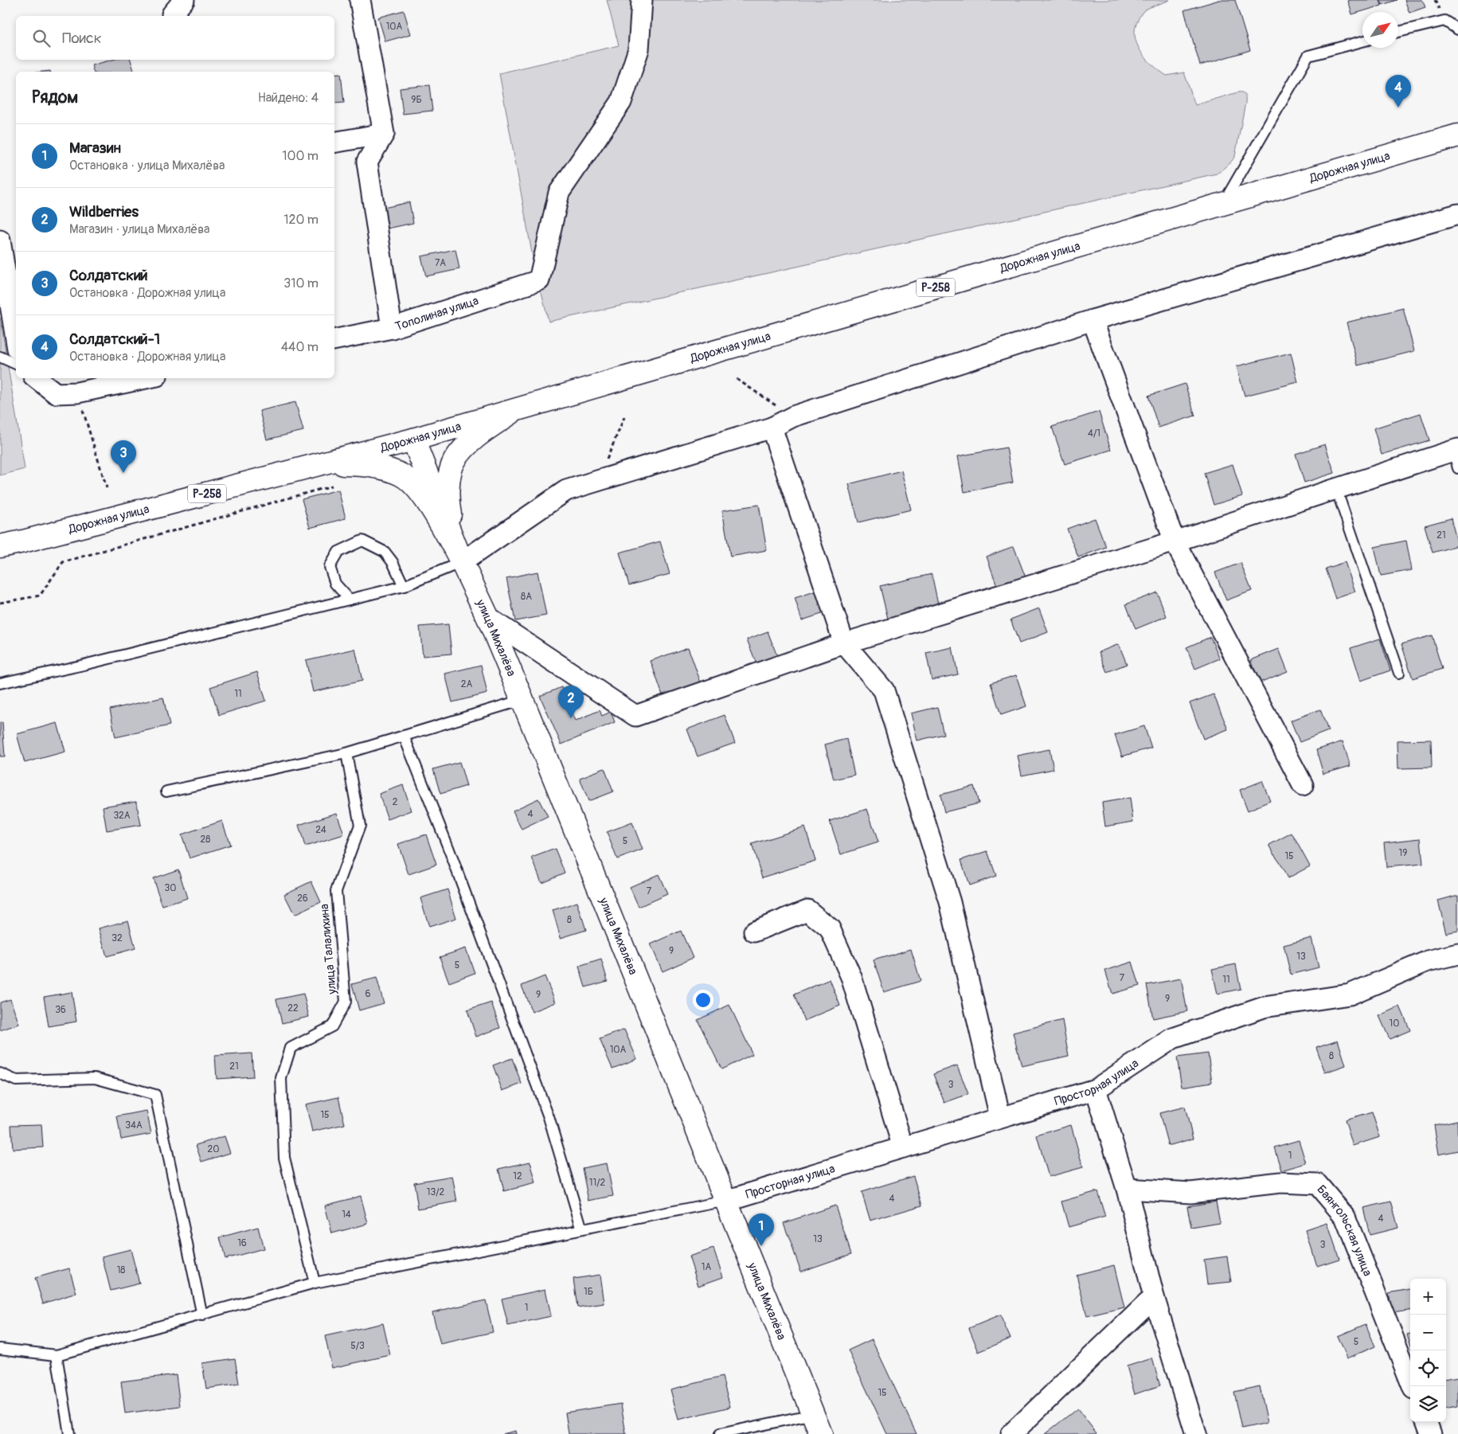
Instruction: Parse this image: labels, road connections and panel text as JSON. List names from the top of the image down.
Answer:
{
  "streets": {
    "main road": ["Дорожная улица", "Р-258", "улица Михалёва"],
    "street": ["Тополиная улица", "Просторная улица", "Баянгольская улица"],
    "lane": ["улица Талалихина"]
  },
  "crossings": [
    ["Дорожная улица", "улица Михалёва"],
    ["улица Михалёва", "Просторная улица"]
  ],
  "house_numbers": [
    "10А",
    "9Б",
    "7А",
    "4/1",
    "21",
    "8А",
    "2А",
    "11",
    "2",
    "4",
    "32А",
    "24",
    "28",
    "5",
    "19",
    "15",
    "30",
    "7",
    "26",
    "8",
    "32",
    "9",
    "13",
    "5",
    "7",
    "11",
    "6",
    "9",
    "9",
    "22",
    "36",
    "10",
    "10А",
    "8",
    "21",
    "3",
    "15",
    "34А",
    "20",
    "1",
    "12",
    "11/2",
    "13/2",
    "4",
    "14",
    "4",
    "13",
    "16",
    "3",
    "1А",
    "18",
    "1Б",
    "1",
    "5",
    "5/3",
    "15"
  ],
  "north": "top right",
  "page": {
    "search": "Поиск",
    "heading": ["Рядом", "Найдено: 4"],
    "pins": [
      "4",
      "3",
      "2",
      "1"
    ],
    "list": [
      {
        "mark": "1",
        "name": "Магазин",
        "note": "Остановка · улица Михалёва",
        "value": "100 m"
      },
      {
        "mark": "2",
        "name": "Wildberries",
        "note": "Магазин · улица Михалёва",
        "value": "120 m"
      },
      {
        "mark": "3",
        "name": "Солдатский",
        "note": "Остановка · Дорожная улица",
        "value": "310 m"
      },
      {
        "mark": "4",
        "name": "Солдатский-1",
        "note": "Остановка · Дорожная улица",
        "value": "440 m"
      }
    ],
    "map_buttons": ["+", "−"]
  }
}
